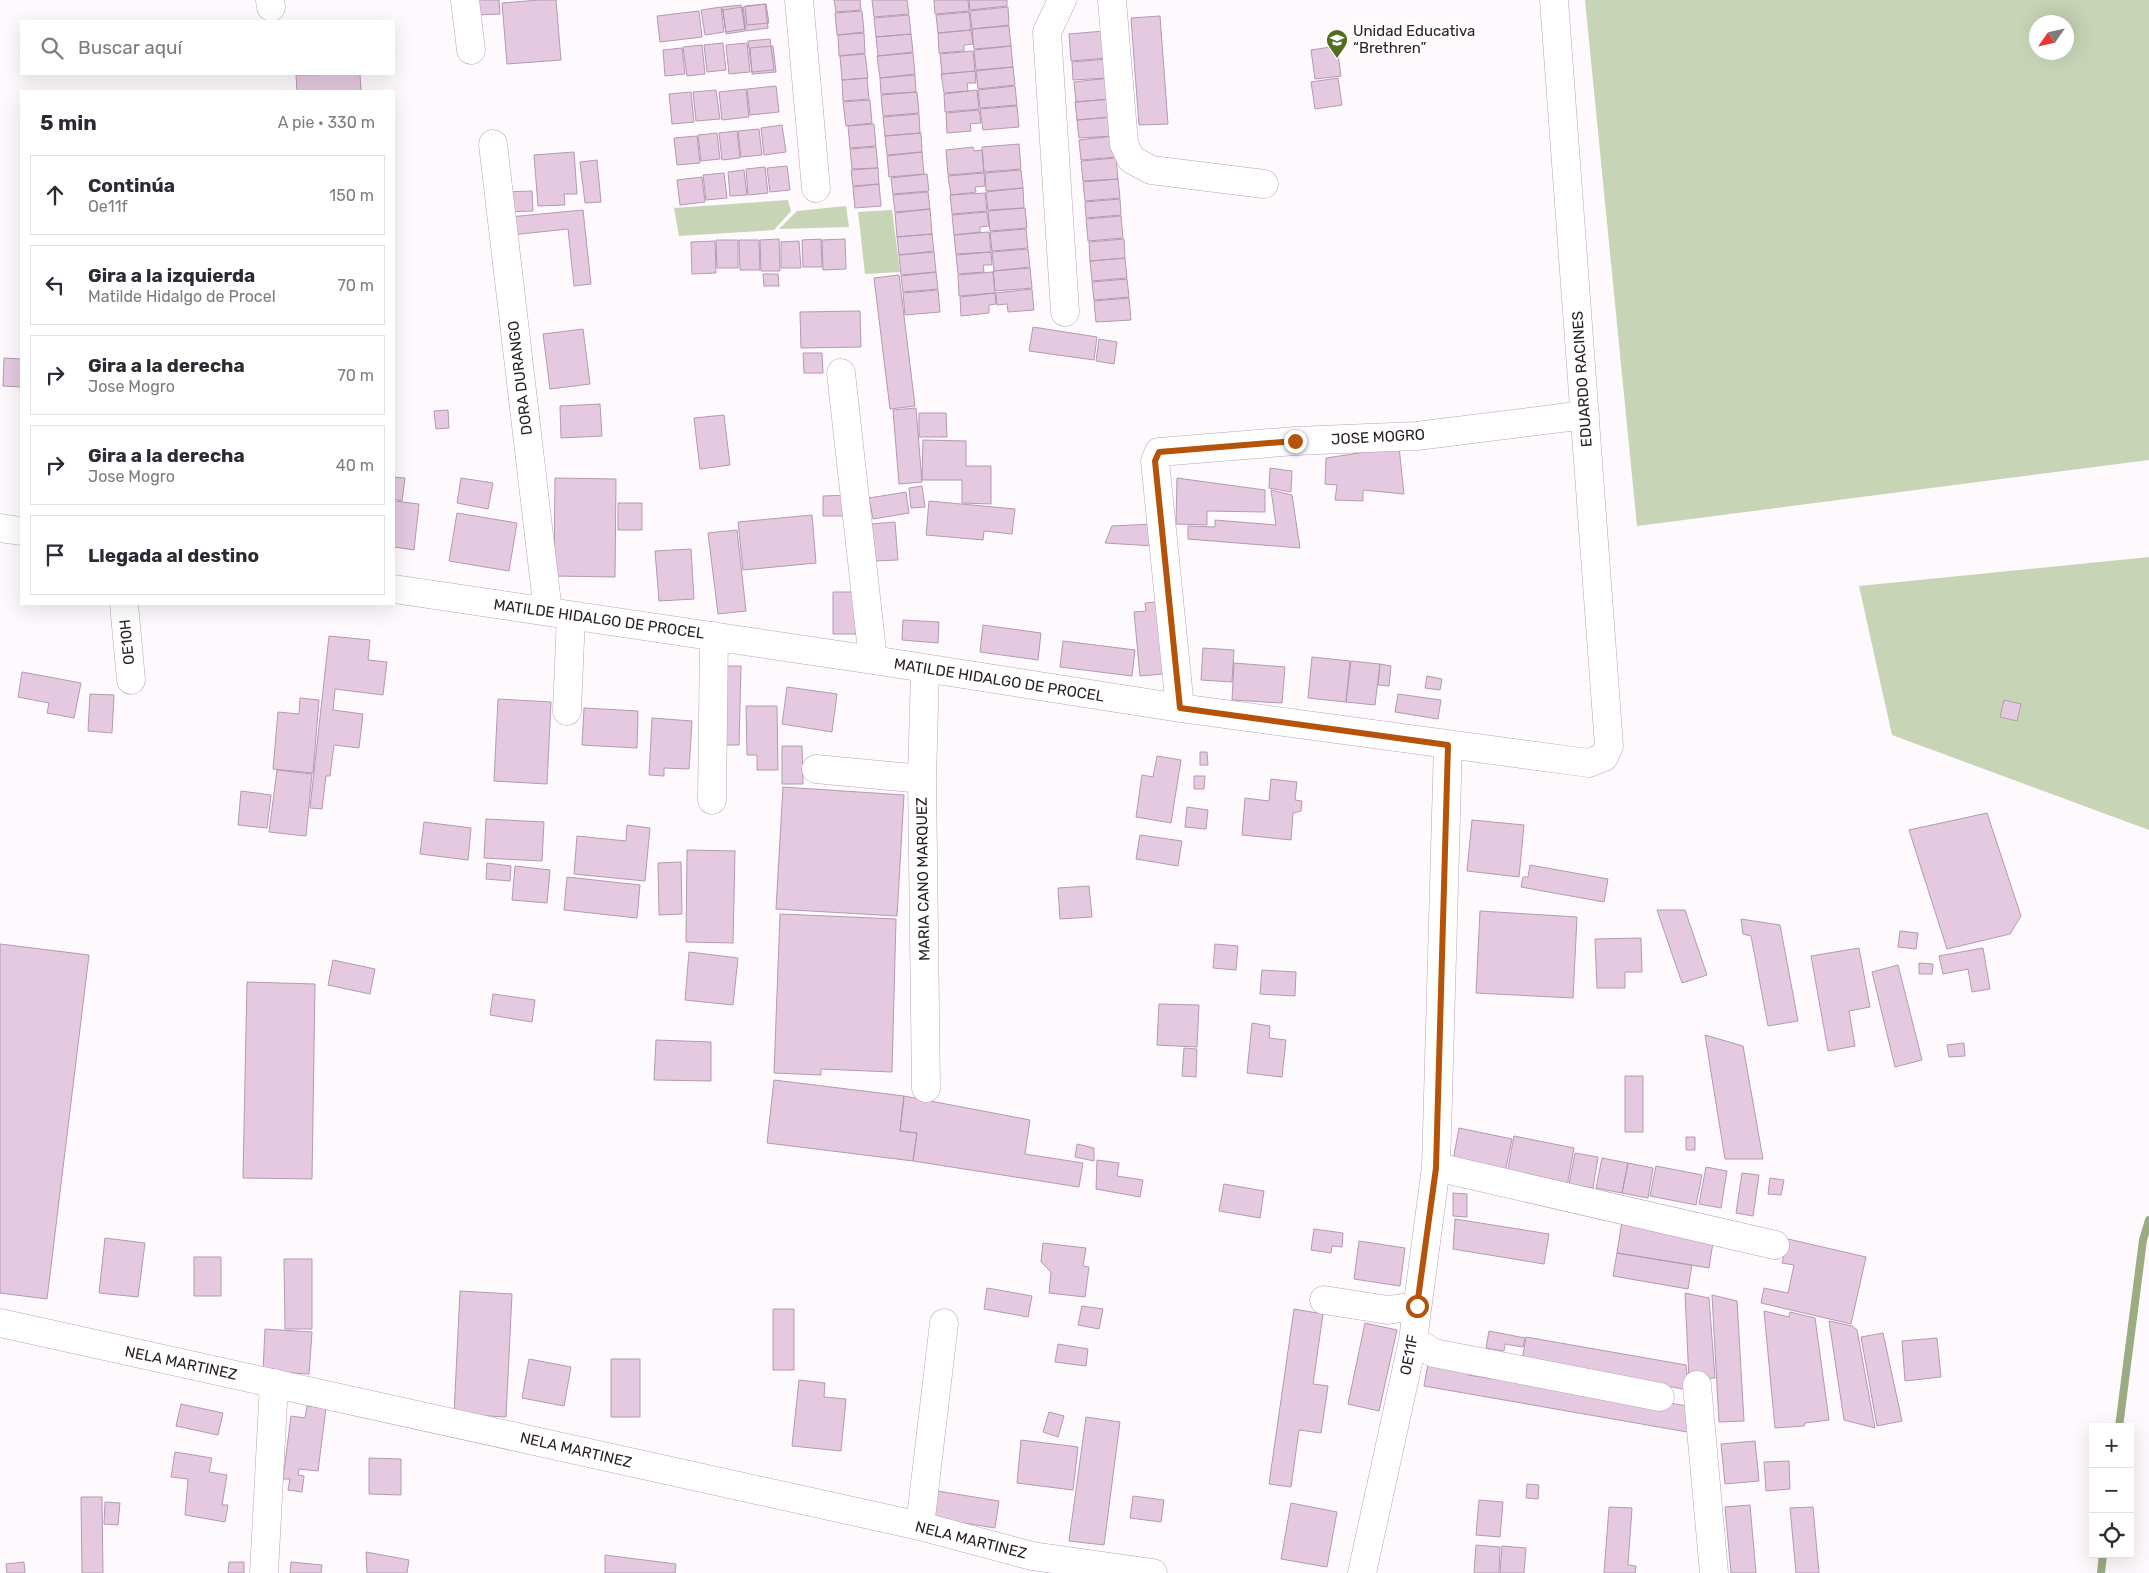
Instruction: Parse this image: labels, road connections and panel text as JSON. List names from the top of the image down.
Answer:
{
  "streets": {
    "street": [
      "DORA DURANGO",
      "EDUARDO RACINES",
      "JOSE MOGRO",
      "MATILDE HIDALGO DE PROCEL",
      "OE10H",
      "MARIA CANO MARQUEZ",
      "OE11F",
      "NELA MARTINEZ"
    ]
  },
  "crossings": [
    ["DORA DURANGO", "MATILDE HIDALGO DE PROCEL"],
    ["EDUARDO RACINES", "JOSE MOGRO"],
    ["EDUARDO RACINES", "MATILDE HIDALGO DE PROCEL"],
    ["JOSE MOGRO", "MATILDE HIDALGO DE PROCEL"],
    ["MATILDE HIDALGO DE PROCEL", "MARIA CANO MARQUEZ"],
    ["MATILDE HIDALGO DE PROCEL", "OE11F"]
  ],
  "places": {
    "school or university": ["Unidad Educativa “Brethren”"]
  },
  "north": "bottom left",
  "page": {
    "search": "Buscar aquí",
    "heading": ["5 min", "A pie · 330 m"],
    "list": [
      ["Continúa", "Oe11f", "150 m"],
      ["Gira a la izquierda", "Matilde Hidalgo de Procel", "70 m"],
      ["Gira a la derecha", "Jose Mogro", "70 m"],
      ["Gira a la derecha", "Jose Mogro", "40 m"],
      "Llegada al destino"
    ],
    "map_buttons": ["+", "−"]
  }
}
